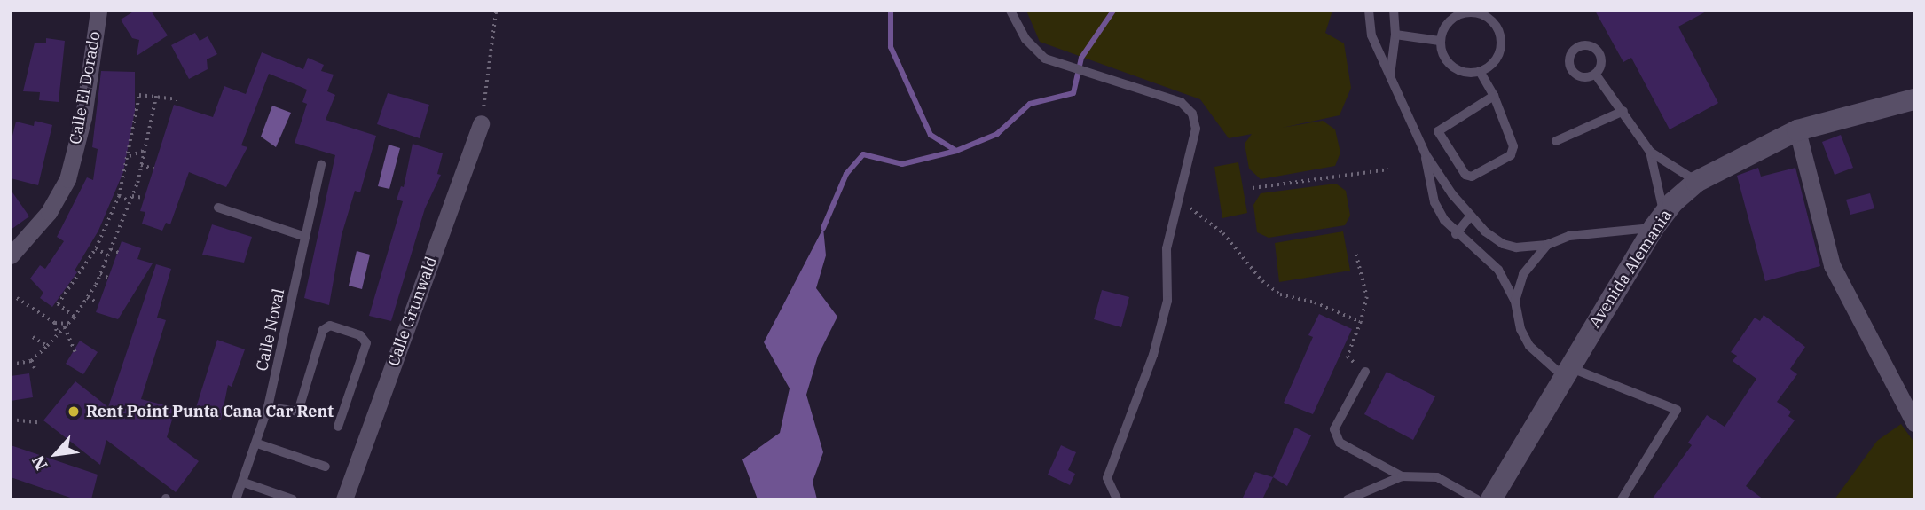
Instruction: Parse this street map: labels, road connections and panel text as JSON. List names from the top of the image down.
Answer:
{
  "streets": {
    "street": ["Calle El Dorado", "Avenida Alemania", "Calle Grunwald"],
    "lane": ["Calle Noval"]
  },
  "places": ["Rent Point Punta Cana Car Rent"],
  "north": "bottom left"
}
